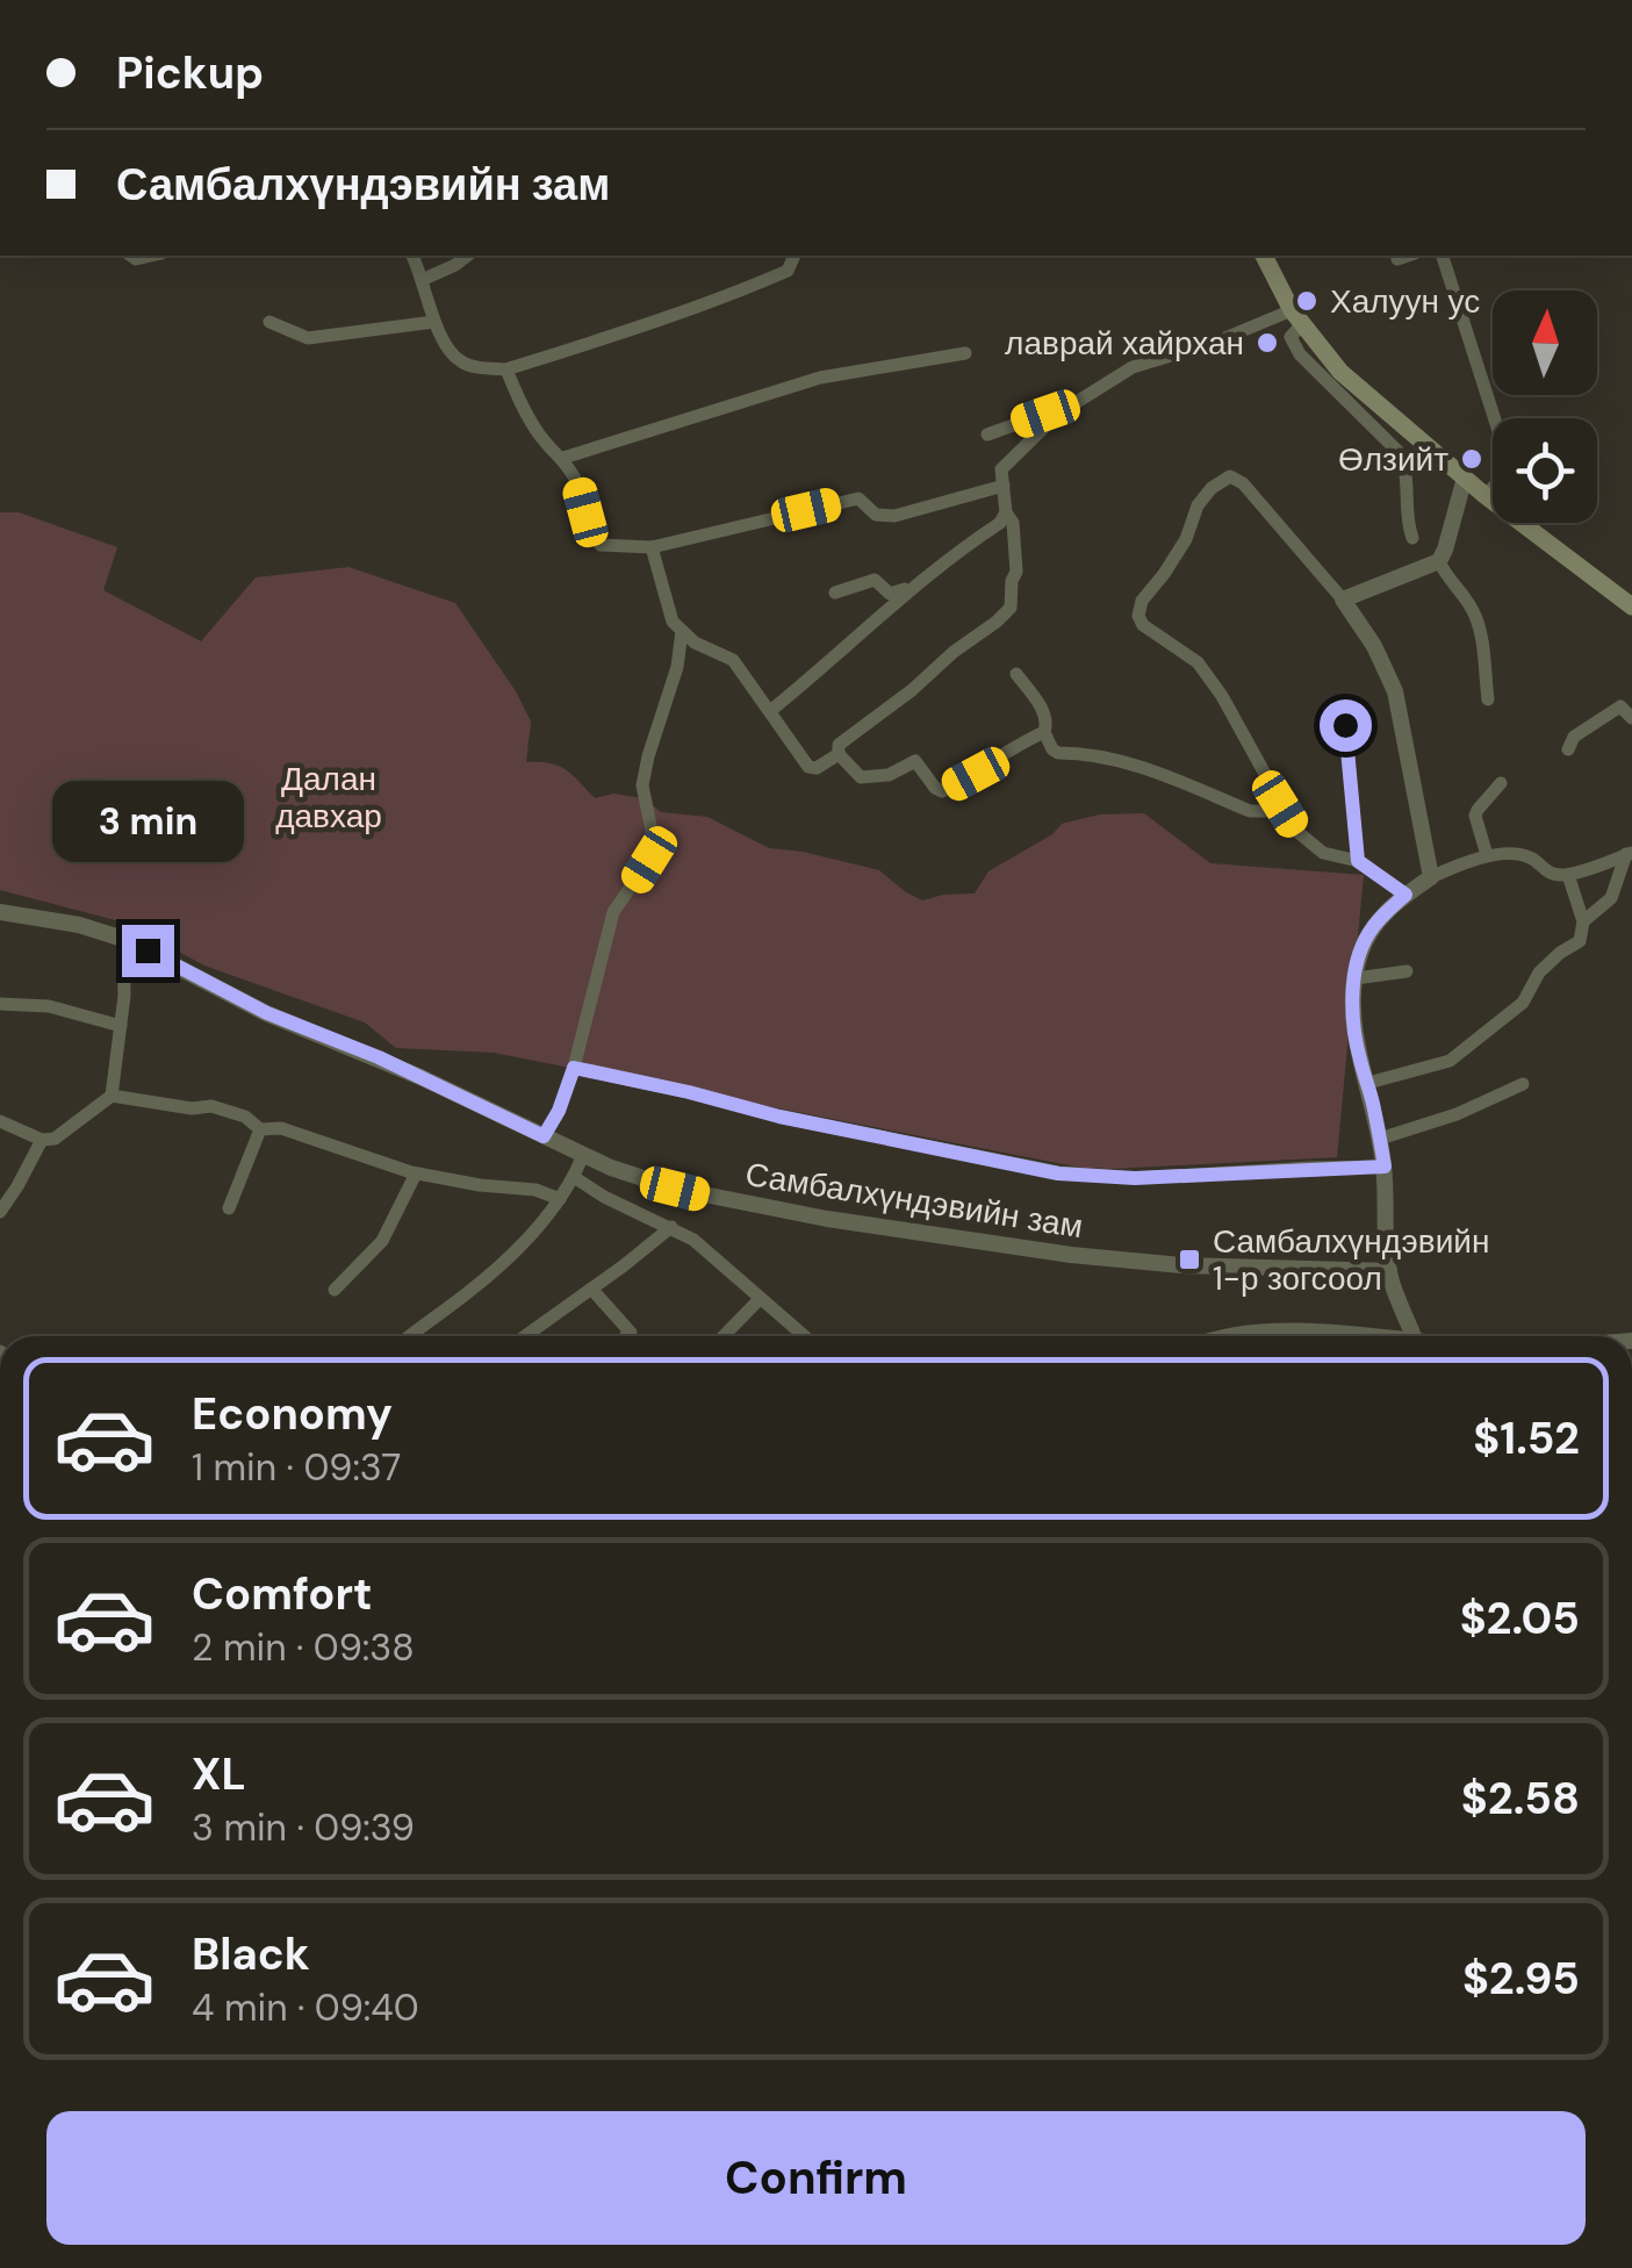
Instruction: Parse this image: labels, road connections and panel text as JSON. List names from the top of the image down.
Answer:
{
  "streets": {
    "street": ["Самбалхүндэвийн зам"]
  },
  "parks": ["Далан давхар"],
  "places": {
    "other": ["Халуун ус", "лаврай хайрхан", "Өлзийт"],
    "transit": ["Самбалхүндэвийн 1-р зогсоол"]
  },
  "north": "top",
  "page": {
    "banner": ["Pickup", "Самбалхүндэвийн зам"],
    "bubble": "3 min",
    "list": [
      {
        "name": "Economy",
        "note": "1 min · 09:37",
        "value": "$1.52"
      },
      {
        "name": "Comfort",
        "note": "2 min · 09:38",
        "value": "$2.05"
      },
      {
        "name": "XL",
        "note": "3 min · 09:39",
        "value": "$2.58"
      },
      {
        "name": "Black",
        "note": "4 min · 09:40",
        "value": "$2.95"
      }
    ],
    "buttons": "Confirm"
  }
}
